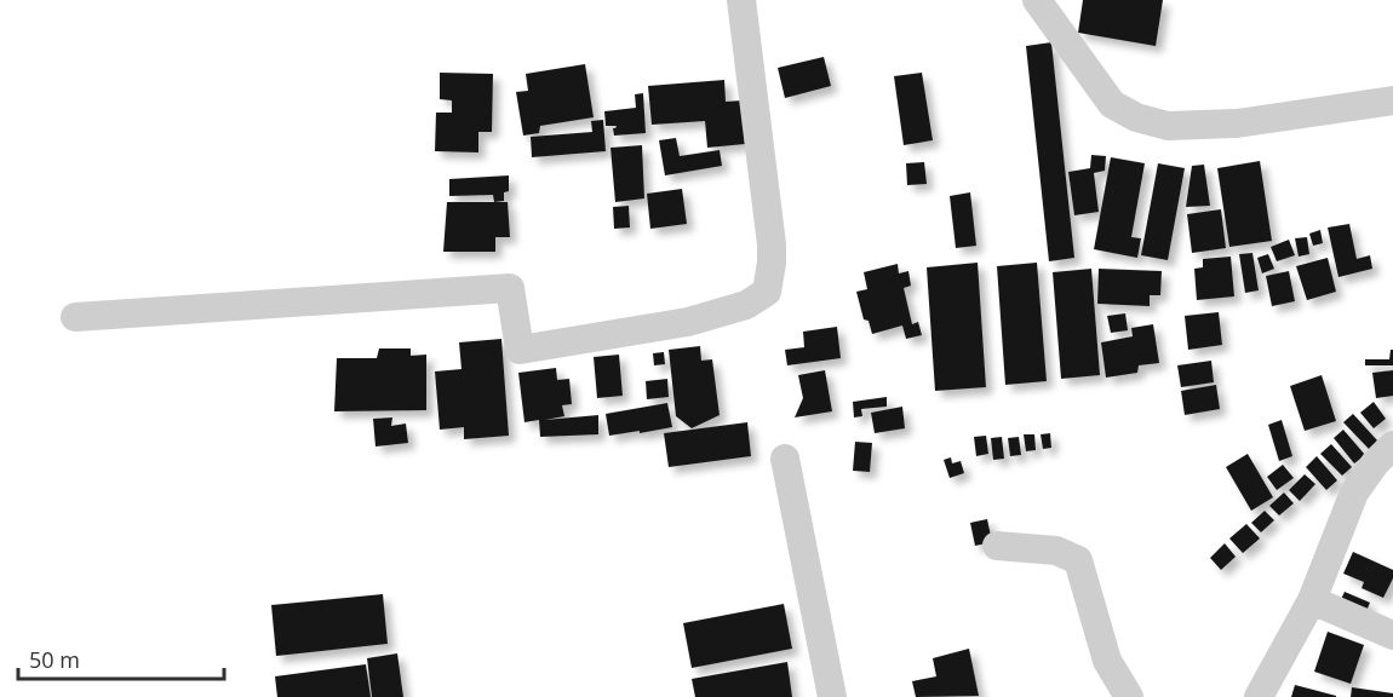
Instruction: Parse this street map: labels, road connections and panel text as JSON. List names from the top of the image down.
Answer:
{
  "scale_bar": "50 m"
}
